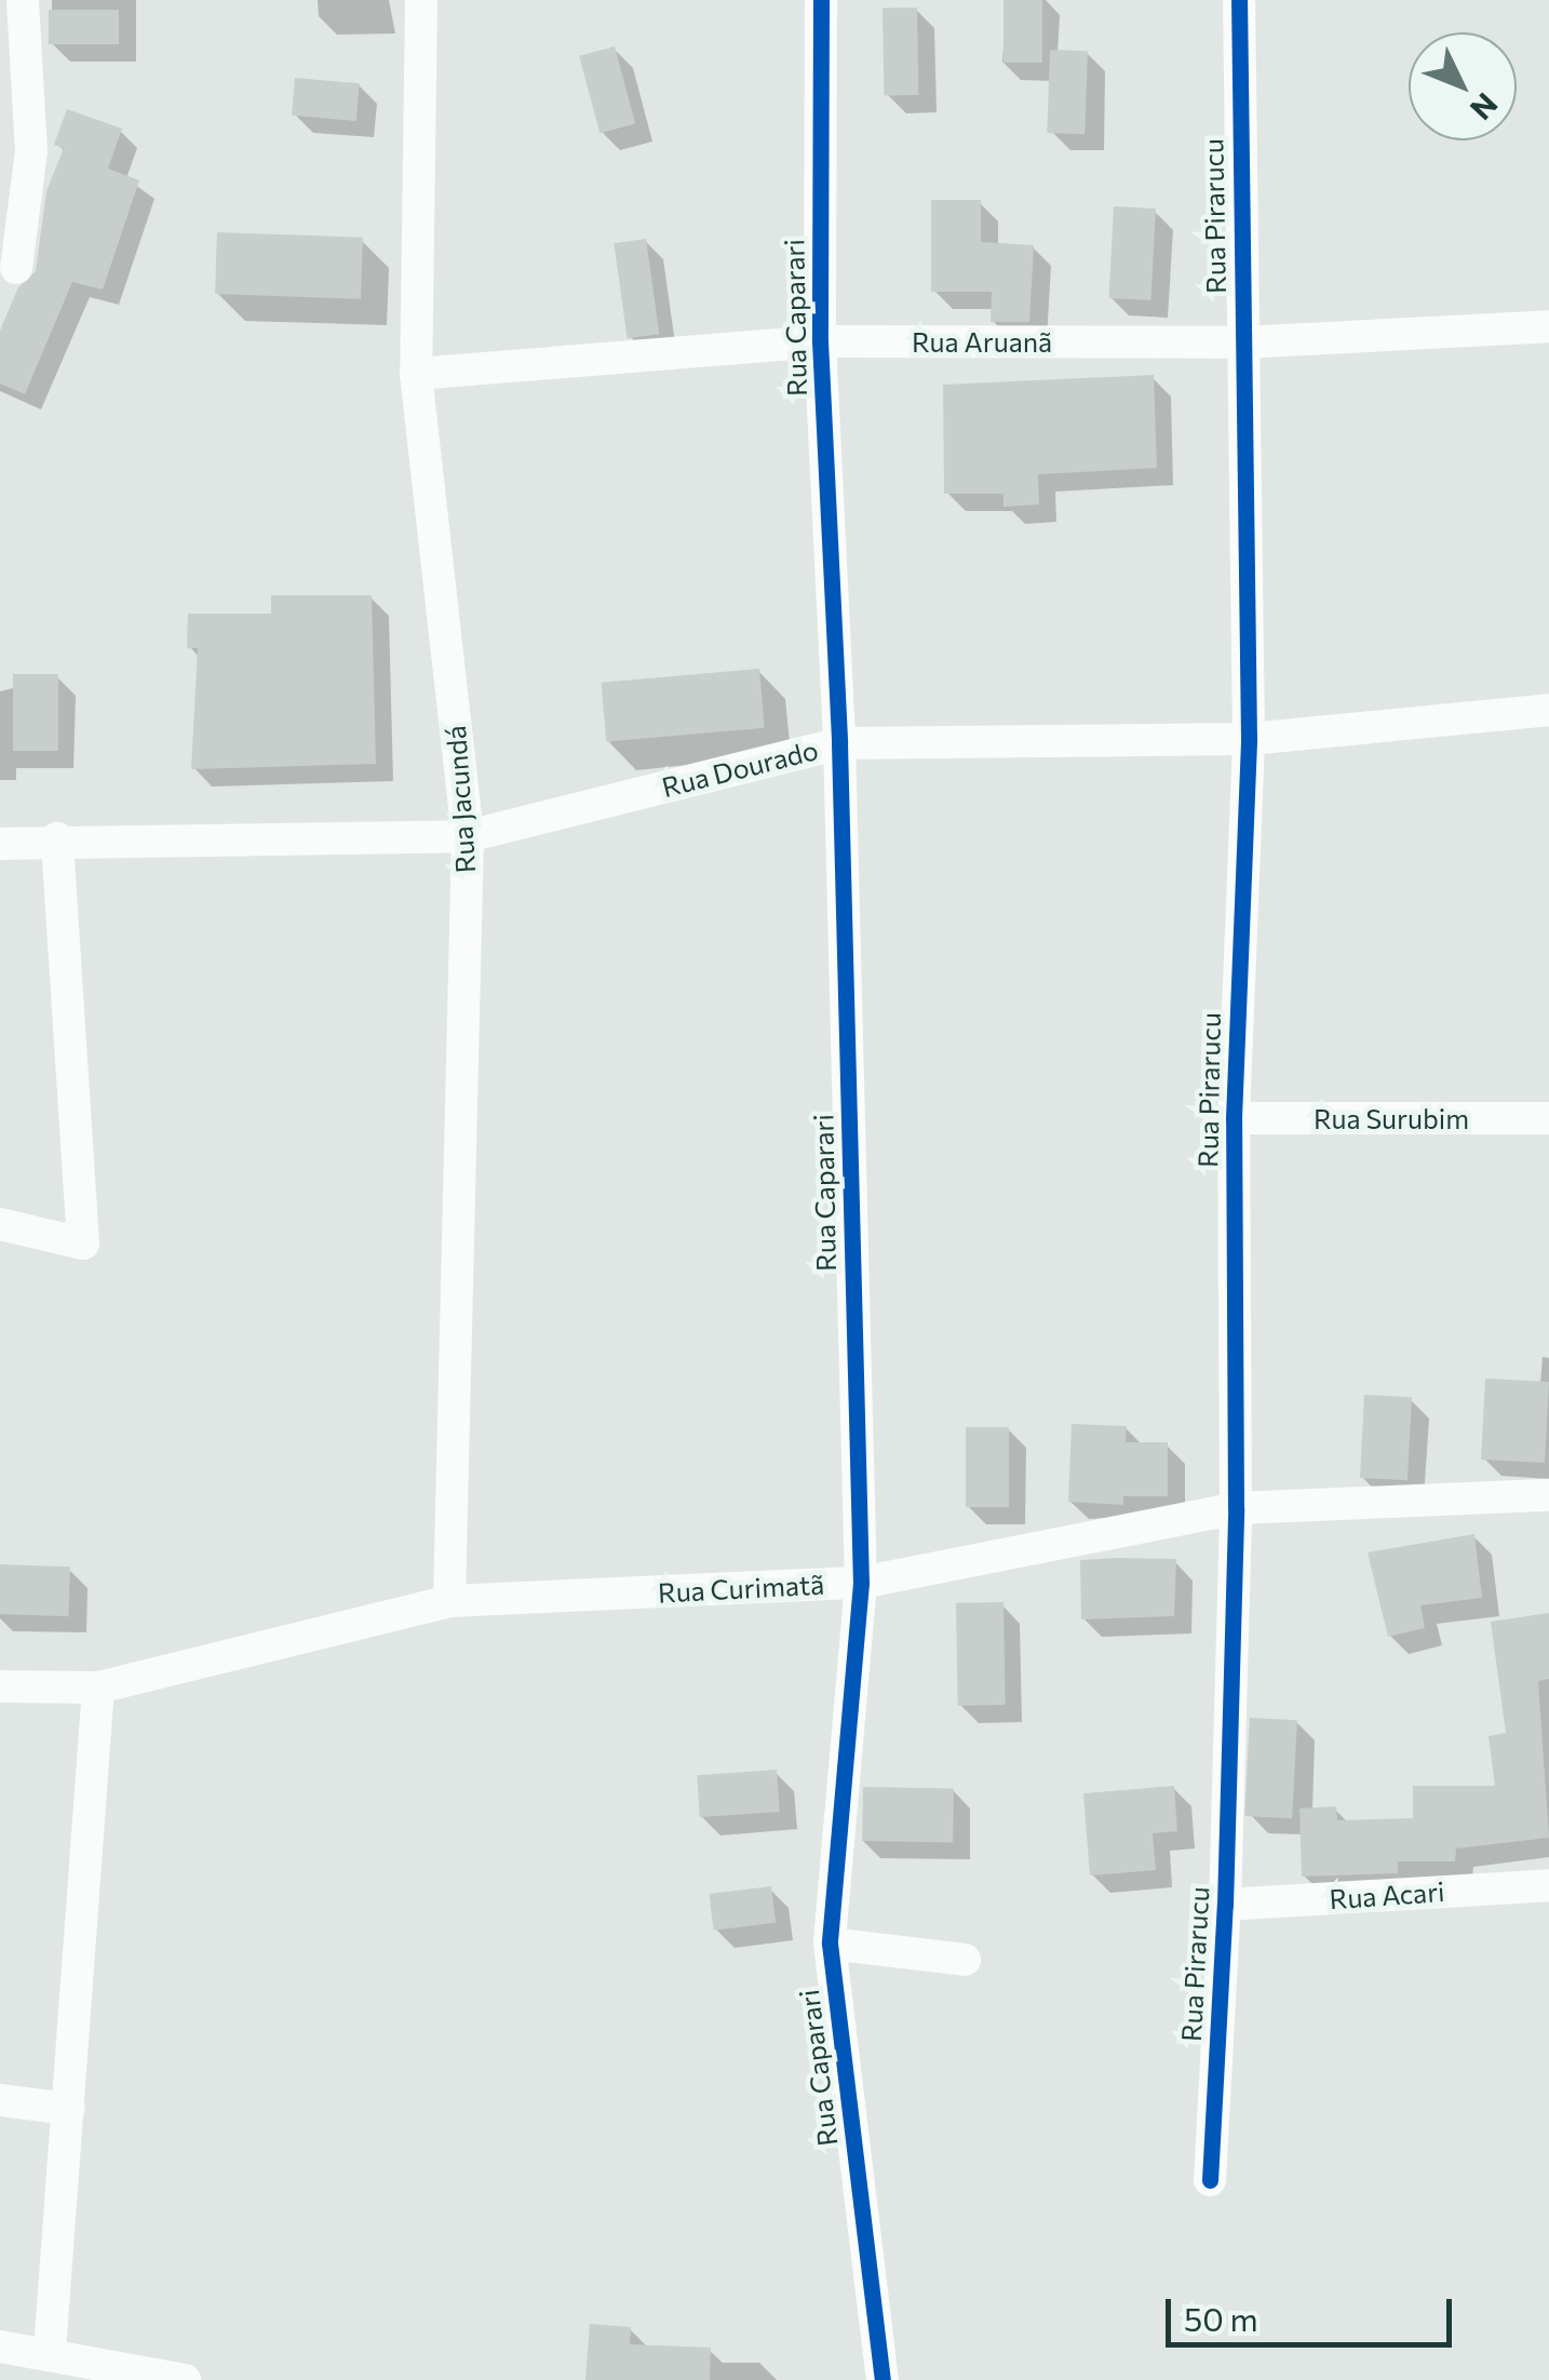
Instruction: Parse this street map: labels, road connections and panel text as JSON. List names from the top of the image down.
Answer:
{
  "streets": {
    "street": [
      "Rua Pirarucu",
      "Rua Caparari",
      "Rua Aruanã",
      "Rua Dourado",
      "Rua Jacundá",
      "Rua Surubim",
      "Rua Curimatã",
      "Rua Acari"
    ]
  },
  "crossings": [
    ["Rua Pirarucu", "Rua Aruanã"],
    ["Rua Pirarucu", "Rua Dourado"],
    ["Rua Pirarucu", "Rua Surubim"],
    ["Rua Pirarucu", "Rua Curimatã"],
    ["Rua Pirarucu", "Rua Acari"],
    ["Rua Caparari", "Rua Aruanã"],
    ["Rua Caparari", "Rua Dourado"],
    ["Rua Caparari", "Rua Curimatã"],
    ["Rua Aruanã", "Rua Jacundá"],
    ["Rua Dourado", "Rua Jacundá"],
    ["Rua Jacundá", "Rua Curimatã"]
  ],
  "scale_bar": "50 m",
  "north": "bottom right"
}
